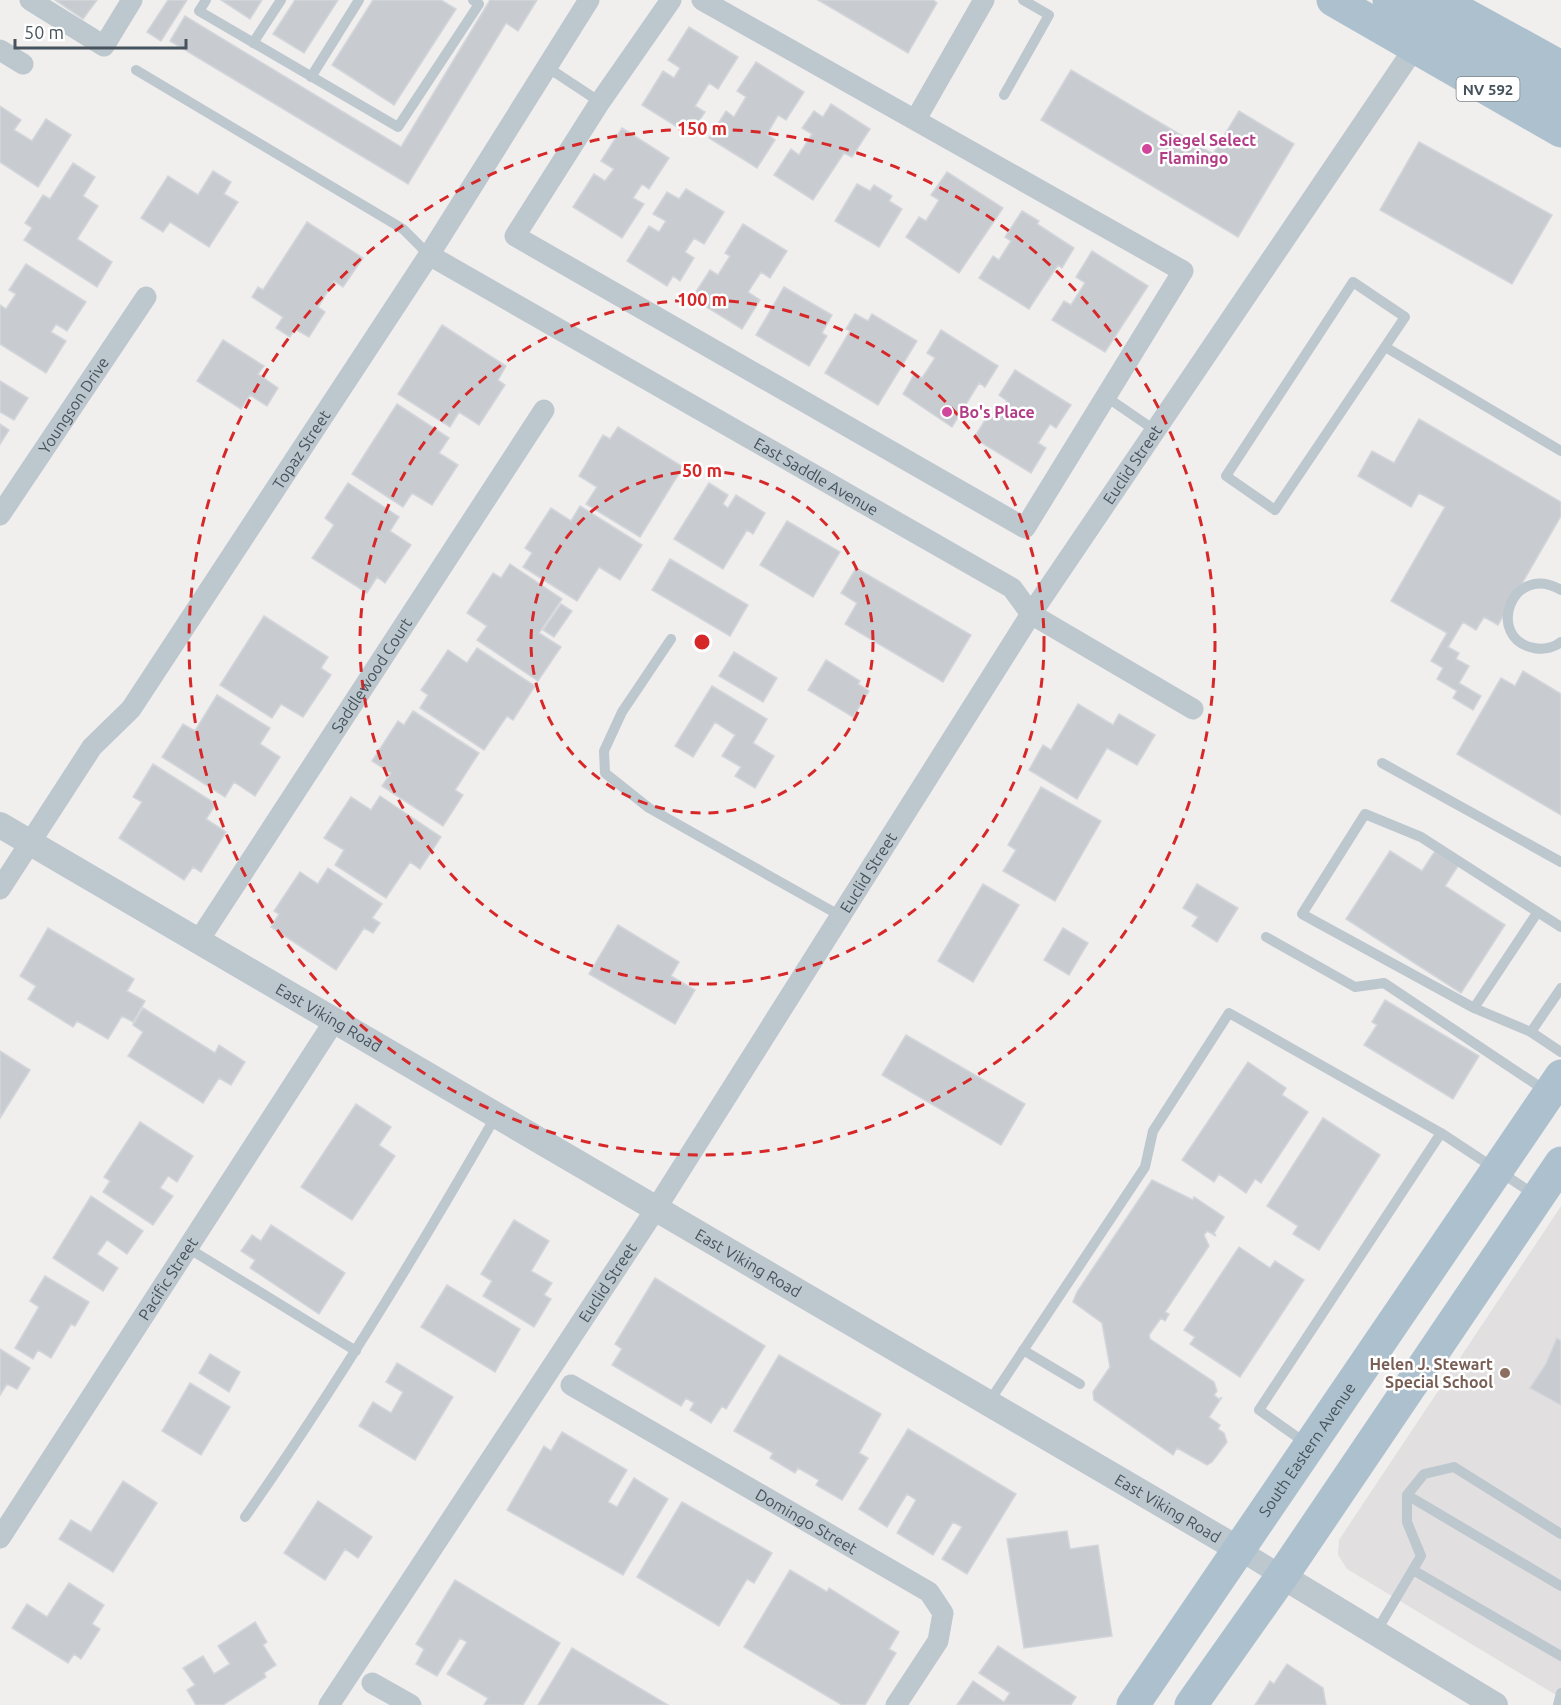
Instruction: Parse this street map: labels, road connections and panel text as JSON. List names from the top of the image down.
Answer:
{
  "streets": {
    "main road": ["NV 592", "South Eastern Avenue"],
    "street": [
      "Youngson Drive",
      "Topaz Street",
      "Euclid Street",
      "East Saddle Avenue",
      "Saddlewood Court",
      "East Viking Road",
      "Pacific Street",
      "Domingo Street"
    ]
  },
  "crossings": [
    ["NV 592", "Euclid Street"],
    ["Topaz Street", "East Saddle Avenue"],
    ["Topaz Street", "East Viking Road"],
    ["Euclid Street", "East Saddle Avenue"],
    ["Euclid Street", "East Viking Road"],
    ["Saddlewood Court", "East Viking Road"],
    ["East Viking Road", "Pacific Street"],
    ["East Viking Road", "South Eastern Avenue"]
  ],
  "places": ["Siegel Select Flamingo", "Bo's Place", "Helen J. Stewart Special School"],
  "scale_bar": "50 m",
  "rings": ["150 m", "100 m", "50 m"]
}
